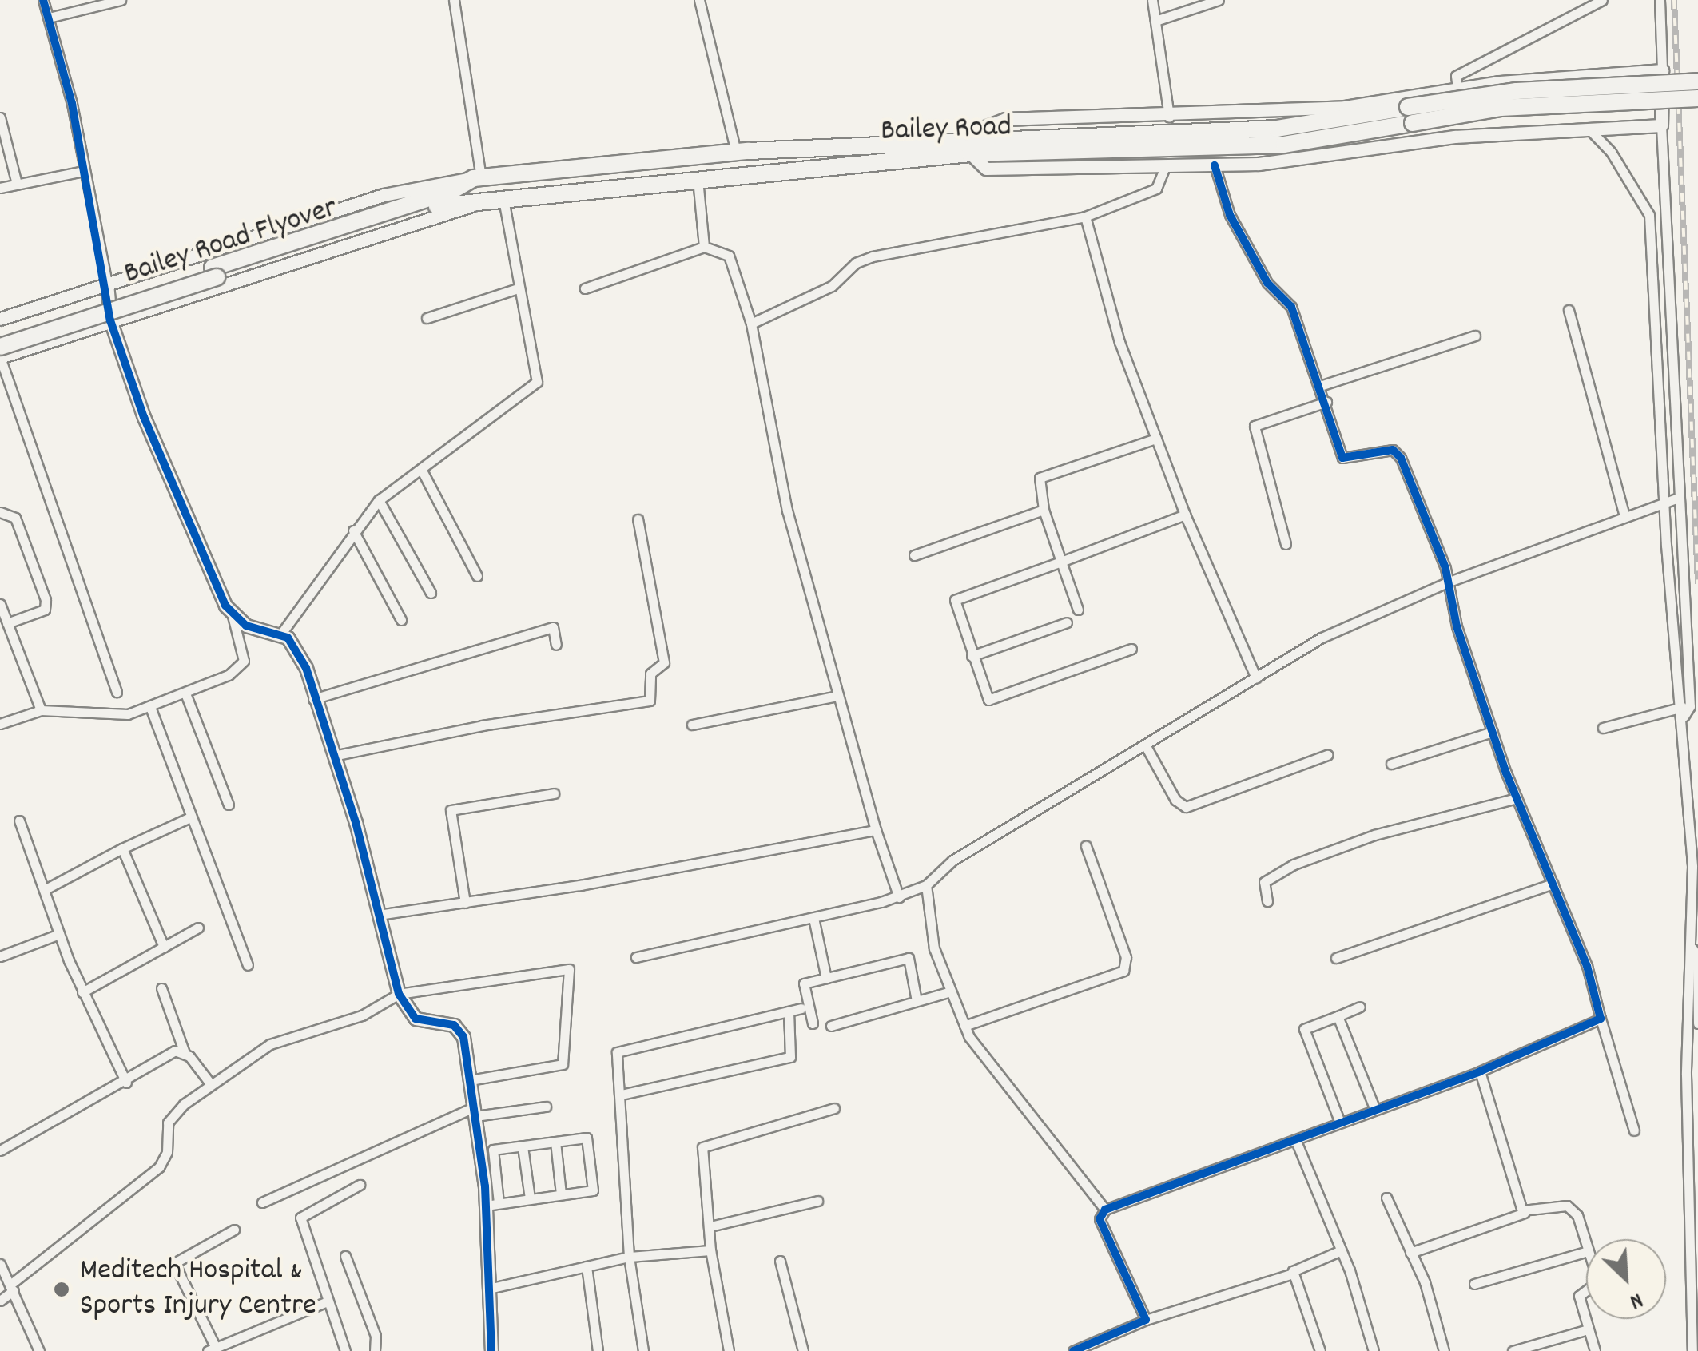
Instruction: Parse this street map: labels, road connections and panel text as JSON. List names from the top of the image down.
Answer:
{
  "streets": {
    "highway": ["Bailey Road", "Bailey Road Flyover"]
  },
  "crossings": [
    ["Bailey Road", "Bailey Road Flyover"]
  ],
  "places": ["Meditech Hospital & Sports Injury Centre"],
  "north": "bottom right"
}
